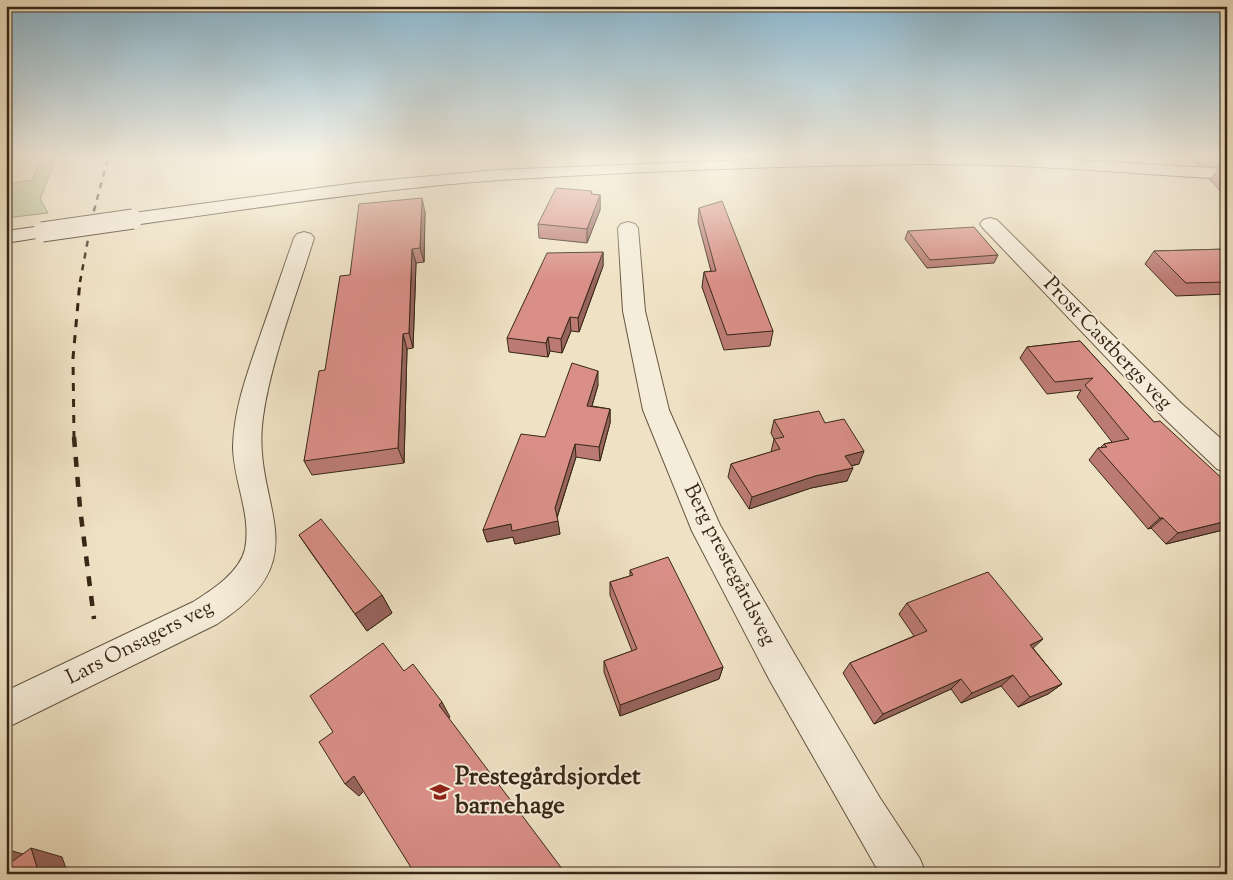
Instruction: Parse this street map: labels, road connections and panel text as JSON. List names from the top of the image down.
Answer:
{
  "streets": {
    "street": ["Prost Castbergs veg", "Berg prestegårdsveg", "Lars Onsagers veg"]
  },
  "places": {
    "school or university": ["Prestegårdsjordet barnehage"]
  }
}
